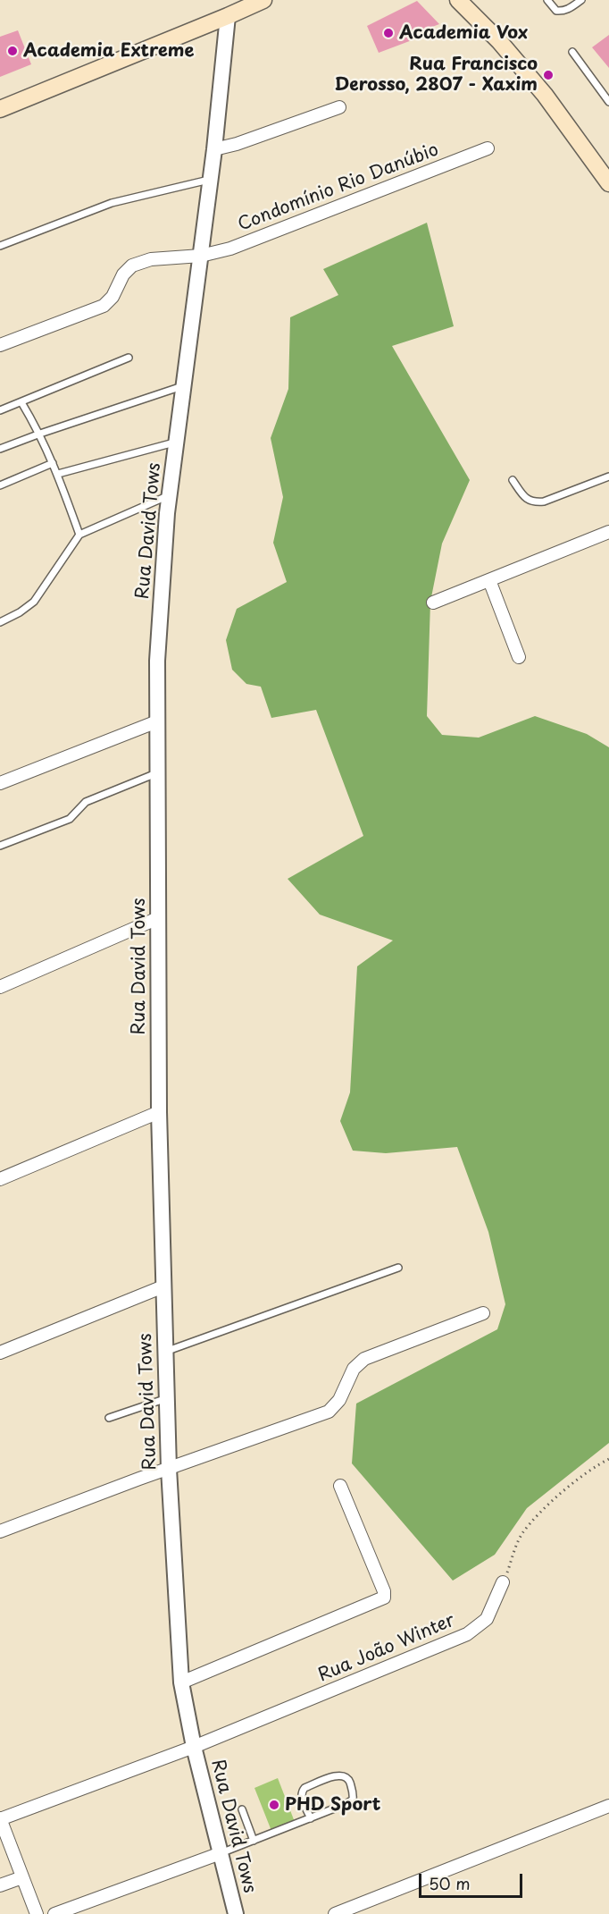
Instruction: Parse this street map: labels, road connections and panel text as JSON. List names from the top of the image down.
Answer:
{
  "streets": {
    "street": ["Condomínio Rio Danúbio", "Rua David Tows", "Rua João Winter"]
  },
  "crossings": [
    ["Condomínio Rio Danúbio", "Rua David Tows"],
    ["Rua David Tows", "Rua João Winter"]
  ],
  "places": [
    "Academia Vox",
    "Academia Extreme",
    "Rua Francisco Derosso, 2807 - Xaxim",
    "PHD Sport"
  ],
  "scale_bar": "50 m"
}
